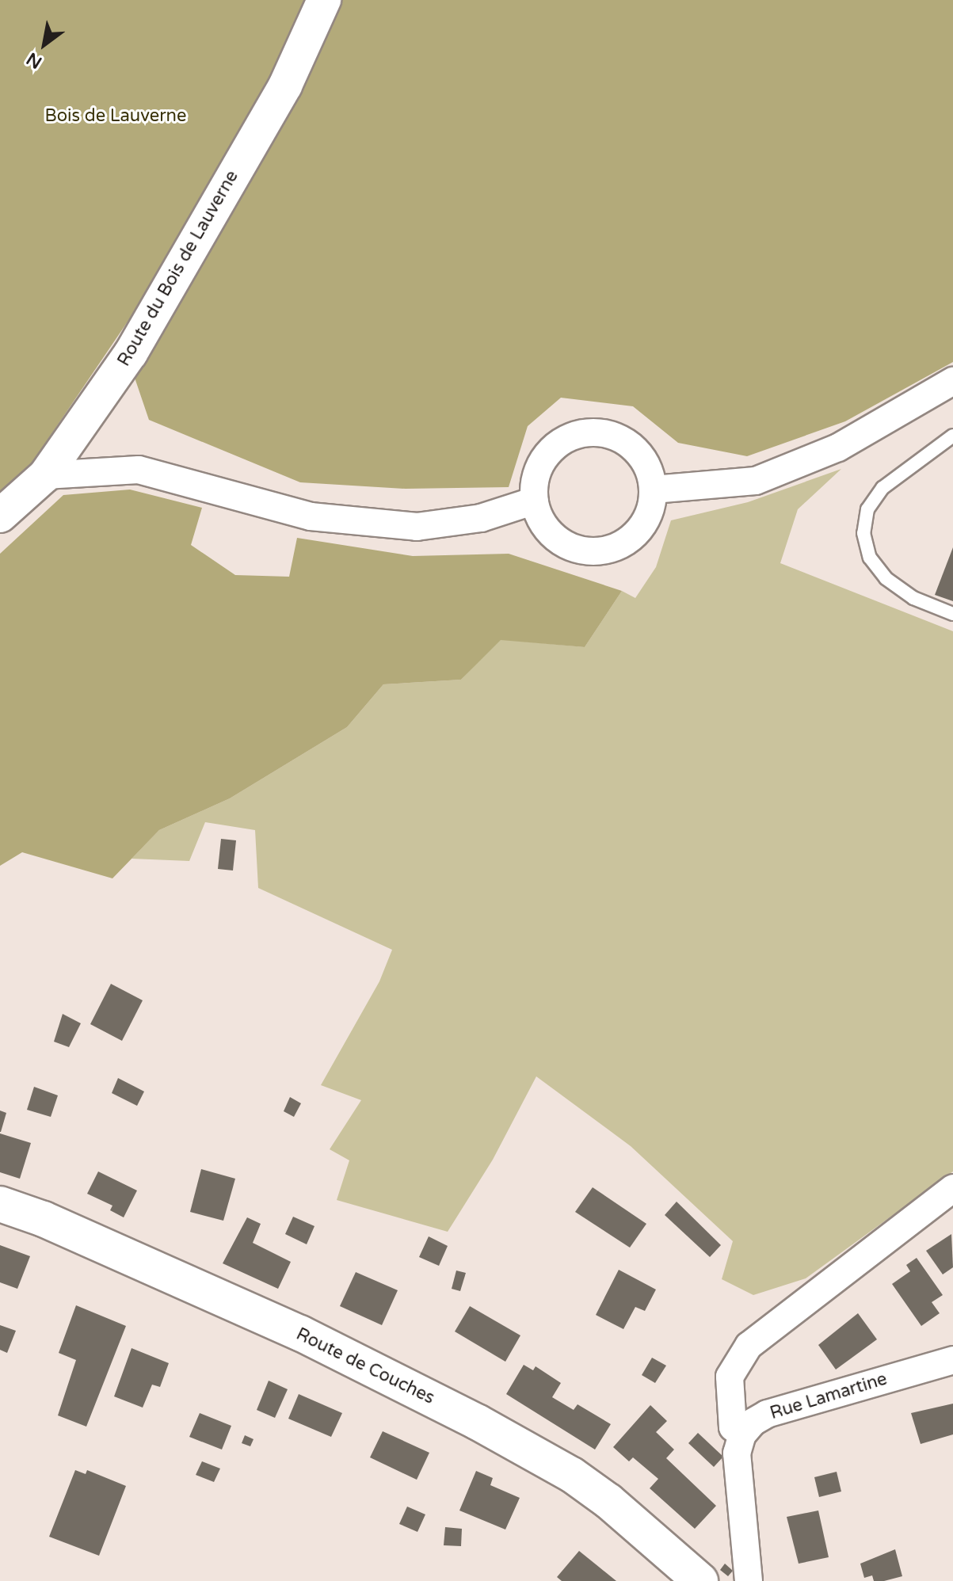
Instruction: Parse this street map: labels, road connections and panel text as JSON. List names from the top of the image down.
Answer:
{
  "streets": {
    "main road": ["Route de Couches"],
    "street": ["Route du Bois de Lauverne", "Rue Lamartine"]
  },
  "parks": ["Bois de Lauverne"],
  "north": "bottom left"
}
